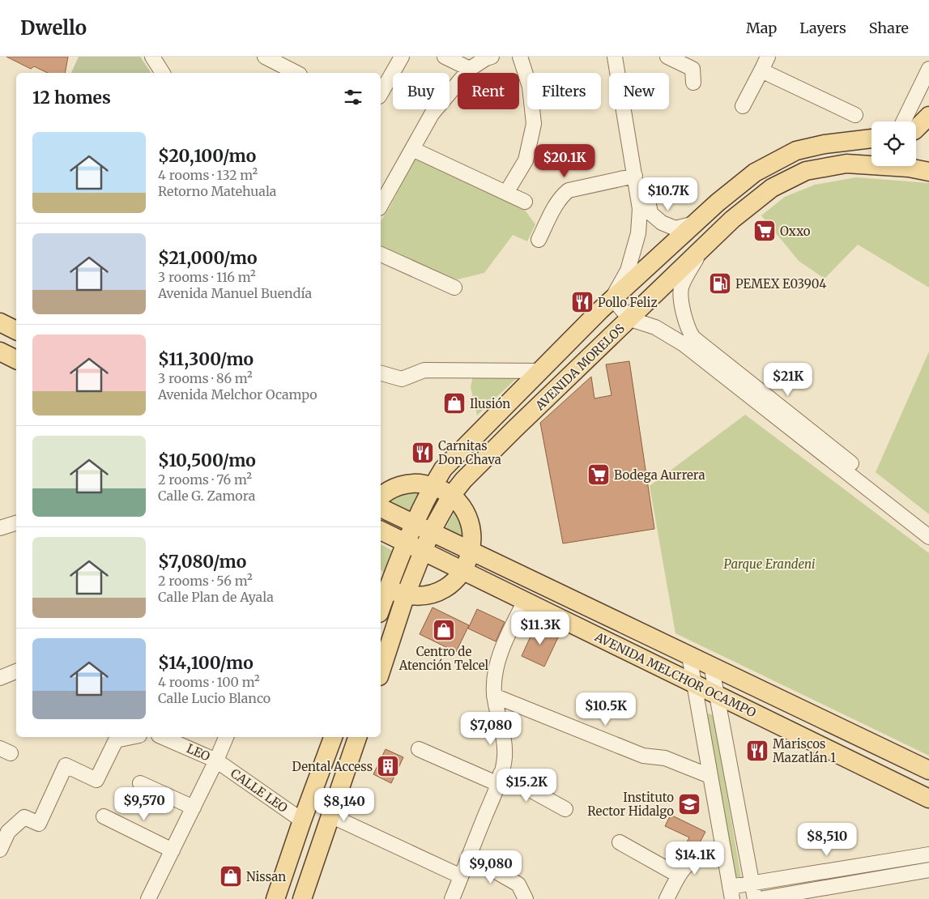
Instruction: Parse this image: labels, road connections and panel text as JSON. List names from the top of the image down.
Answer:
{
  "streets": {
    "main road": ["AVENIDA MORELOS", "AVENIDA MELCHOR OCAMPO"],
    "street": ["LEO", "CALLE LEO"]
  },
  "crossings": [
    ["AVENIDA MORELOS", "AVENIDA MELCHOR OCAMPO"],
    ["LEO", "CALLE LEO"]
  ],
  "parks": ["Parque Erandeni"],
  "places": {
    "supermarket": ["Oxxo", "Bodega Aurrera"],
    "fuel station": ["PEMEX E03904"],
    "restaurant": ["Pollo Feliz", "Carnitas Don Chava", "Mariscos Mazatlán 1"],
    "shop": ["Ilusión", "Centro de Atención Telcel", "Nissan"],
    "building": ["Dental Access"],
    "school or university": ["Instituto Rector Hidalgo"]
  },
  "page": {
    "header": "Dwello",
    "nav": ["Map", "Layers", "Share"],
    "chip": [
      "Buy",
      "Rent",
      "Filters",
      "New"
    ],
    "heading": "12 homes",
    "list": [
      {
        "name": "$20,100/mo",
        "note": "4 rooms · 132 m² · Retorno Matehuala"
      },
      {
        "name": "$21,000/mo",
        "note": "3 rooms · 116 m² · Avenida Manuel Buendía"
      },
      {
        "name": "$11,300/mo",
        "note": "3 rooms · 86 m² · Avenida Melchor Ocampo"
      },
      {
        "name": "$10,500/mo",
        "note": "2 rooms · 76 m² · Calle G. Zamora"
      },
      {
        "name": "$7,080/mo",
        "note": "2 rooms · 56 m² · Calle Plan de Ayala"
      },
      {
        "name": "$14,100/mo",
        "note": "4 rooms · 100 m² · Calle Lucio Blanco"
      }
    ],
    "price": [
      "$20.1K",
      "$10.7K",
      "$21K",
      "$11.3K",
      "$10.5K",
      "$7,080",
      "$15.2K",
      "$9,570",
      "$8,140",
      "$8,510",
      "$14.1K",
      "$9,080"
    ]
  }
}
